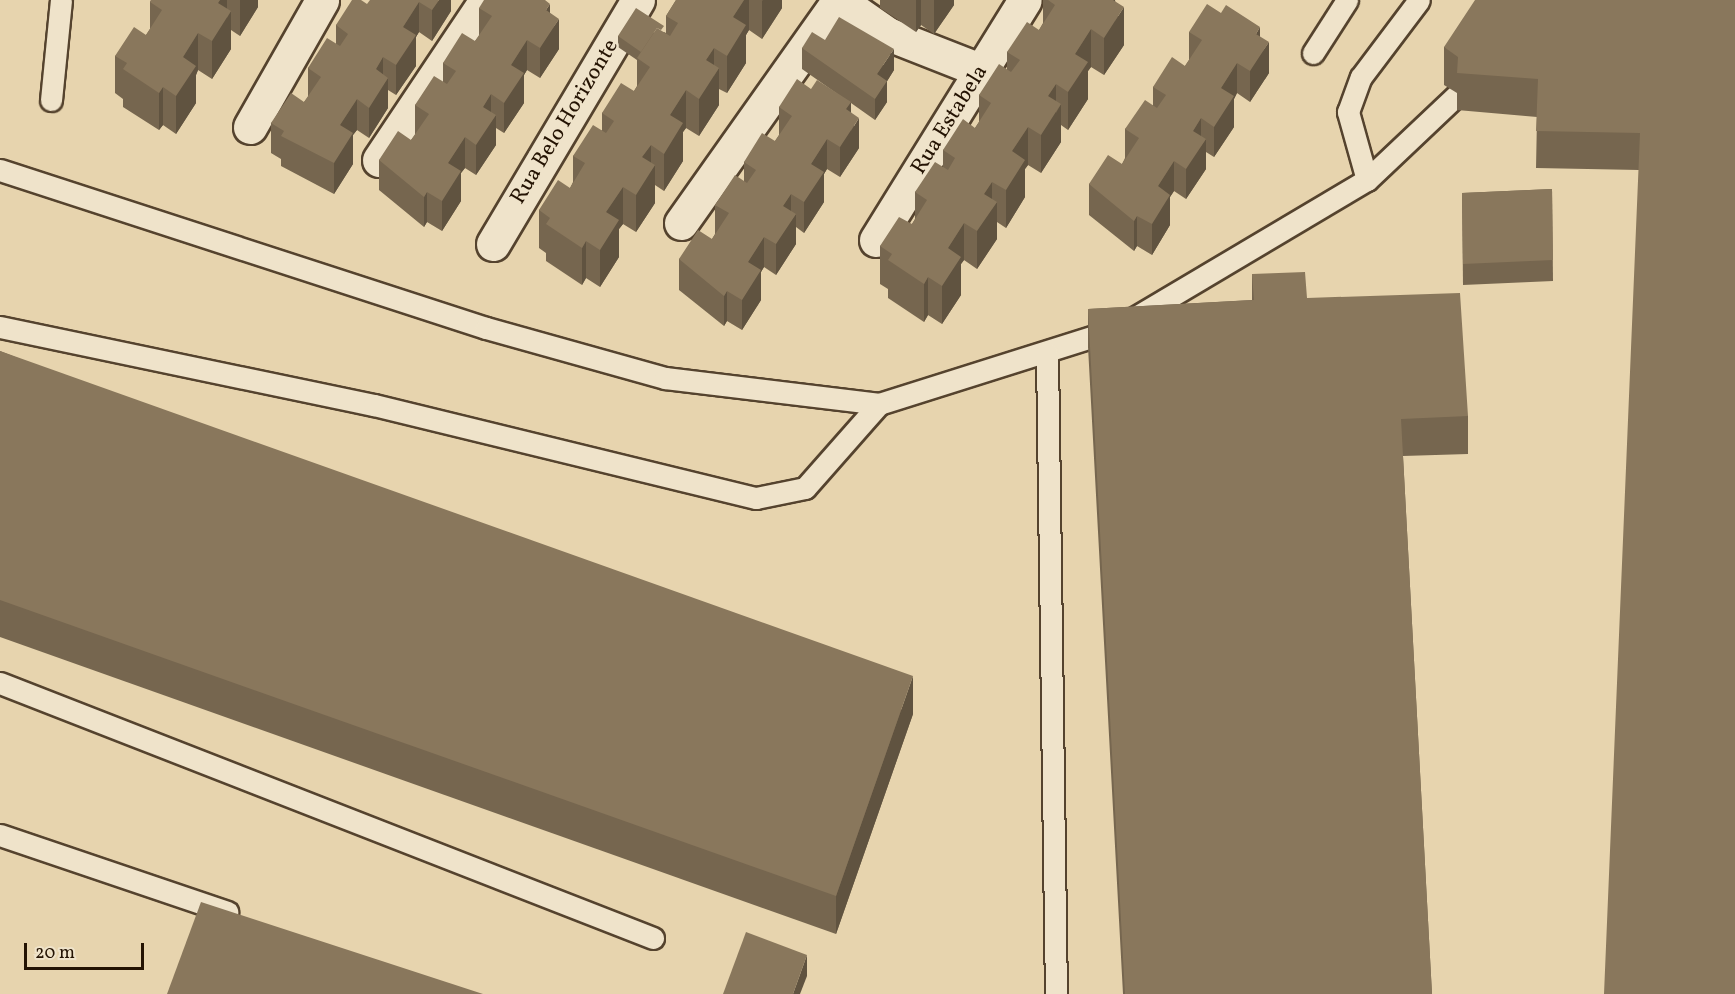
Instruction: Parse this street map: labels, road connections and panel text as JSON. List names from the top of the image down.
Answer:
{
  "streets": {
    "street": ["Rua Estabela", "Rua Belo Horizonte"]
  },
  "scale_bar": "20 m"
}
